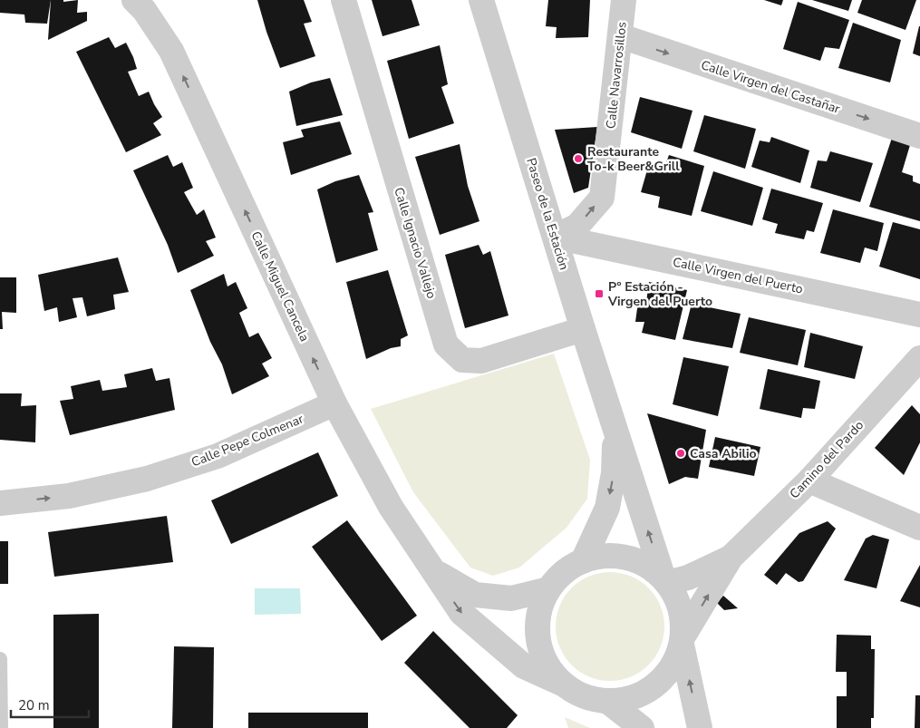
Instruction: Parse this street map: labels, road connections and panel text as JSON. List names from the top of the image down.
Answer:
{
  "streets": {
    "street": [
      "Calle Navarrosillos",
      "Calle Virgen del Castañar",
      "Paseo de la Estación",
      "Calle Ignacio Vallejo",
      "Calle Virgen del Puerto",
      "Calle Miguel Cancela",
      "Calle Pepe Colmenar",
      "Camino del Pardo"
    ]
  },
  "crossings": [
    ["Calle Navarrosillos", "Calle Virgen del Castañar"],
    ["Calle Navarrosillos", "Paseo de la Estación"],
    ["Calle Navarrosillos", "Calle Virgen del Puerto"],
    ["Paseo de la Estación", "Calle Ignacio Vallejo"],
    ["Paseo de la Estación", "Calle Virgen del Puerto"],
    ["Paseo de la Estación", "Calle Miguel Cancela"],
    ["Paseo de la Estación", "Camino del Pardo"],
    ["Calle Miguel Cancela", "Calle Pepe Colmenar"],
    ["Calle Miguel Cancela", "Camino del Pardo"]
  ],
  "one_way": ["Calle Navarrosillos", "Calle Virgen del Castañar", "Calle Pepe Colmenar"],
  "places": {
    "other": ["Restaurante To-k Beer&Grill", "Casa Abilio"],
    "transit": ["Pº Estación - Virgen del Puerto"]
  },
  "scale_bar": "20 m"
}
